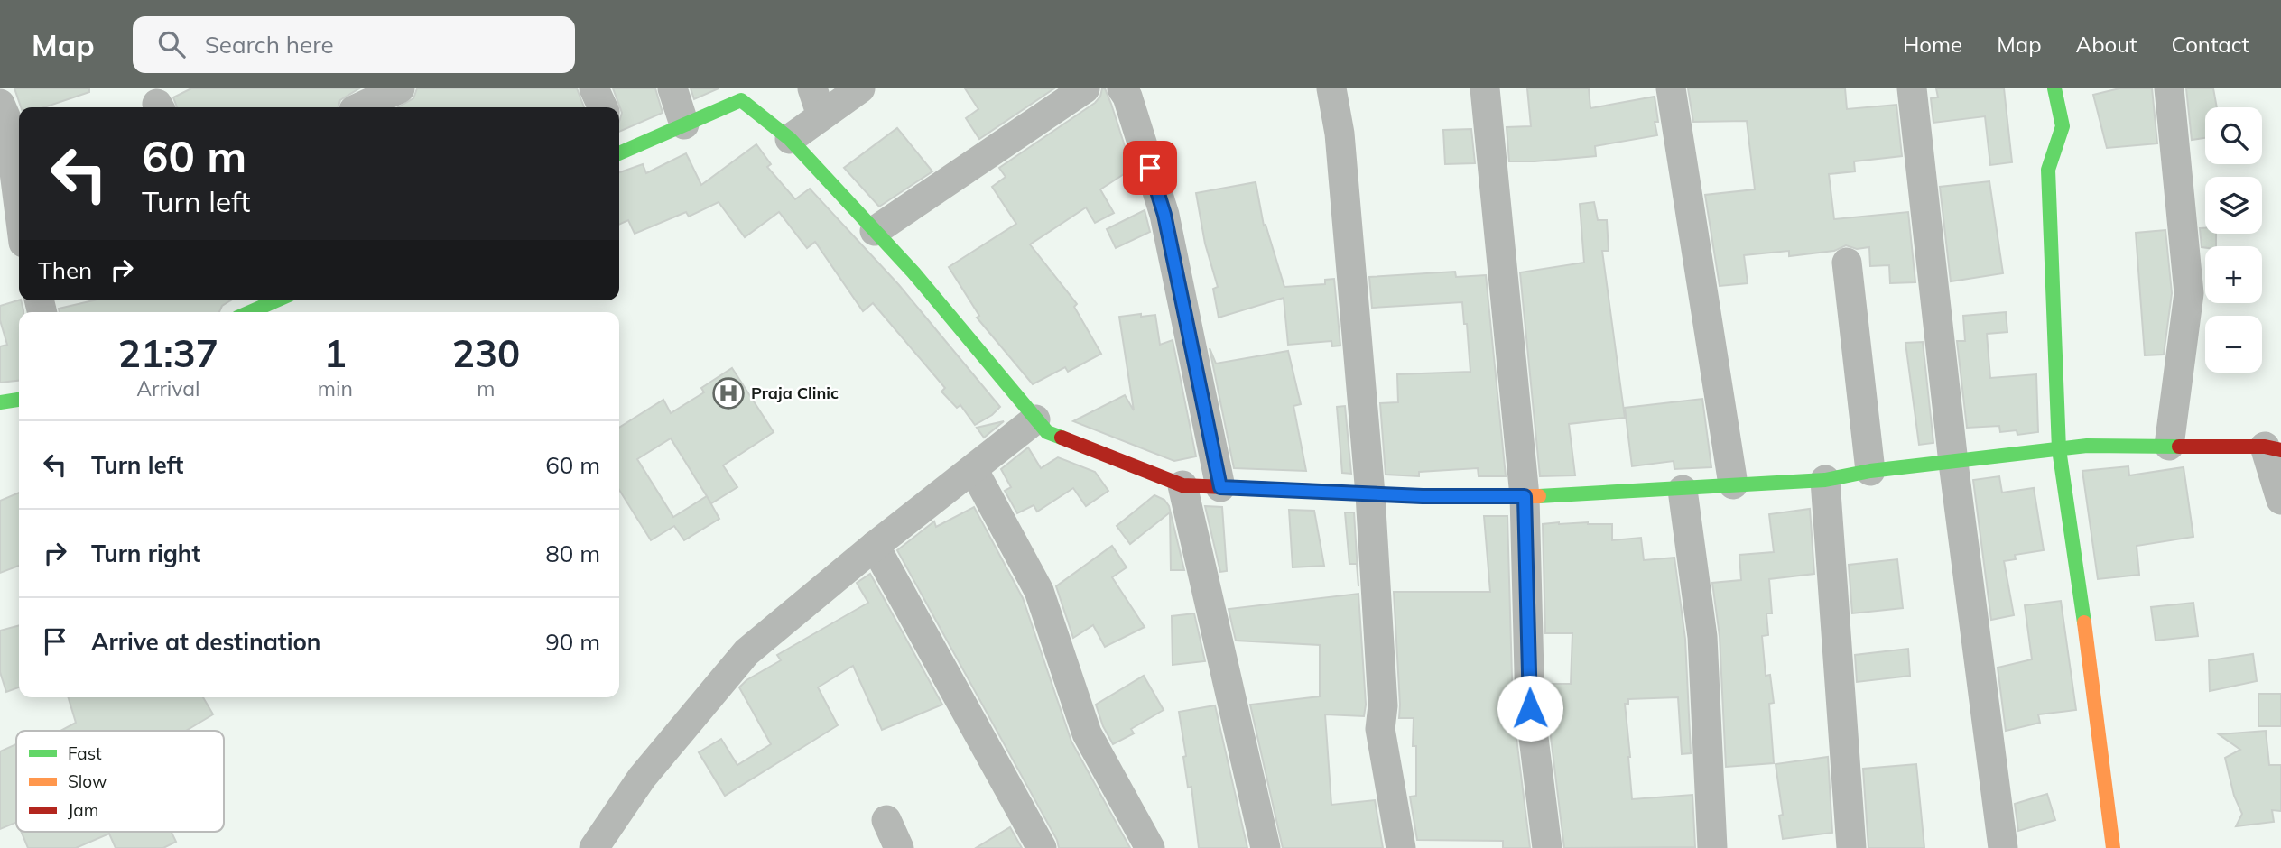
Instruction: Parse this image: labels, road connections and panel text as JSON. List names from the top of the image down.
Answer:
{
  "places": {
    "hospital": ["Praja Clinic"]
  },
  "legend": ["Fast", "Slow", "Jam"],
  "page": {
    "header": "Map",
    "search": "Search here",
    "nav": [
      "Home",
      "Map",
      "About",
      "Contact"
    ],
    "map_buttons": ["+", "−"],
    "turn": ["60 m", "Turn left"],
    "then": "Then",
    "eta": [
      "21:37",
      "Arrival",
      "1",
      "min",
      "230",
      "m"
    ],
    "list": [
      {
        "name": "Turn left",
        "value": "60 m"
      },
      {
        "name": "Turn right",
        "value": "80 m"
      },
      {
        "name": "Arrive at destination",
        "value": "90 m"
      }
    ]
  }
}
